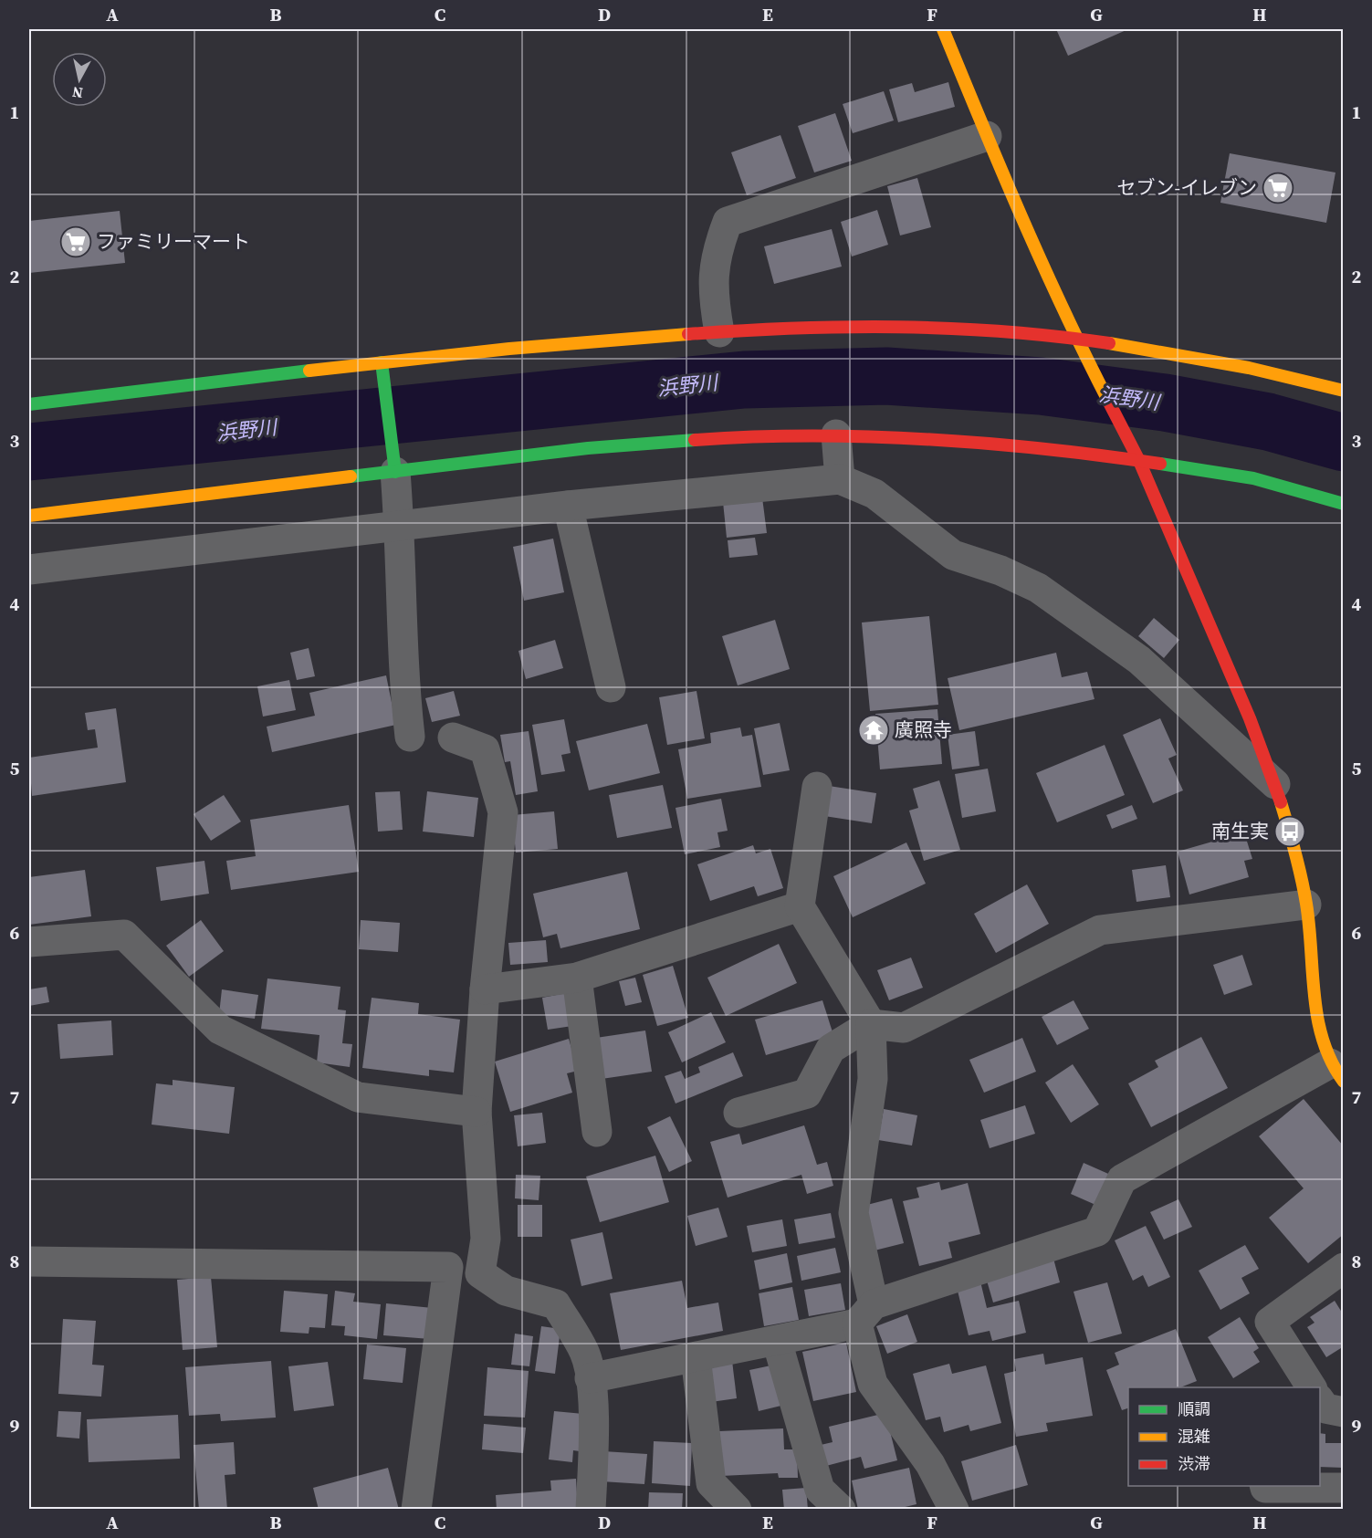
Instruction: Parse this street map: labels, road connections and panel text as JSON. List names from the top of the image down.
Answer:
{
  "water": ["浜野川"],
  "places": {
    "supermarket": ["セブン-イレブン", "ファミリーマート"],
    "temple": ["廣照寺"],
    "bus stop": ["南生実"]
  },
  "legend": ["順調", "混雑", "渋滞"],
  "north": "bottom",
  "grid": {
    "columns": [
      "A",
      "B",
      "C",
      "D",
      "E",
      "F",
      "G",
      "H"
    ],
    "rows": [
      "1",
      "2",
      "3",
      "4",
      "5",
      "6",
      "7",
      "8",
      "9"
    ]
  }
}
